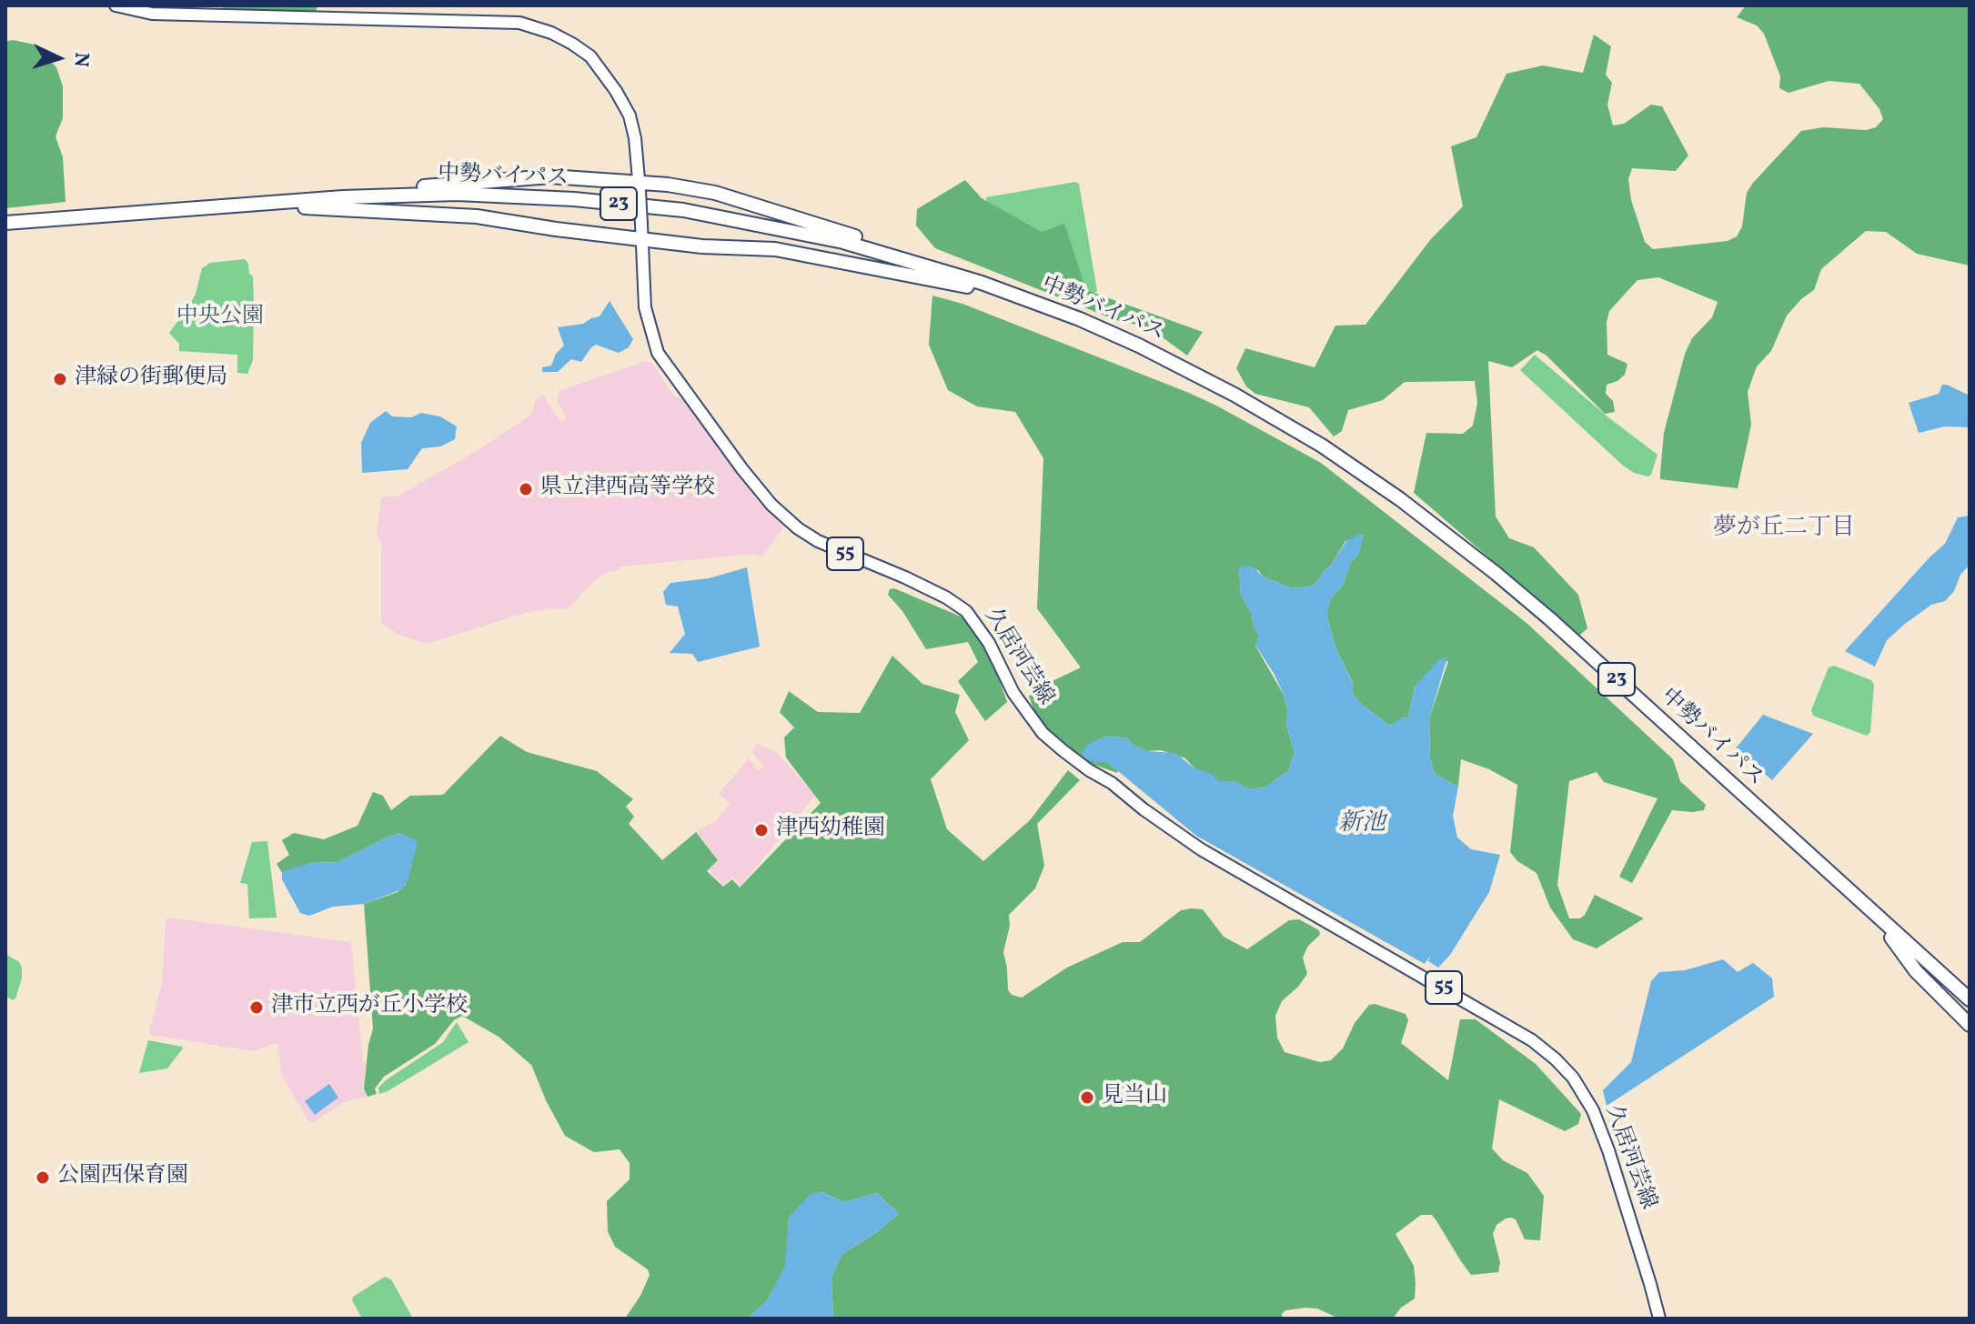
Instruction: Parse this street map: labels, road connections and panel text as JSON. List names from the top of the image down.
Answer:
{
  "streets": {
    "highway": ["中勢バイパス", "23"],
    "main road": ["55", "久居河芸線"]
  },
  "crossings": [
    ["中勢バイパス", "23"],
    ["23", "久居河芸線"]
  ],
  "districts": ["夢が丘二丁目"],
  "water": ["新池"],
  "parks": ["中央公園"],
  "places": [
    "津緑の街郵便局",
    "県立津西高等学校",
    "津西幼稚園",
    "津市立西が丘小学校",
    "見当山",
    "公園西保育園"
  ],
  "north": "right"
}
